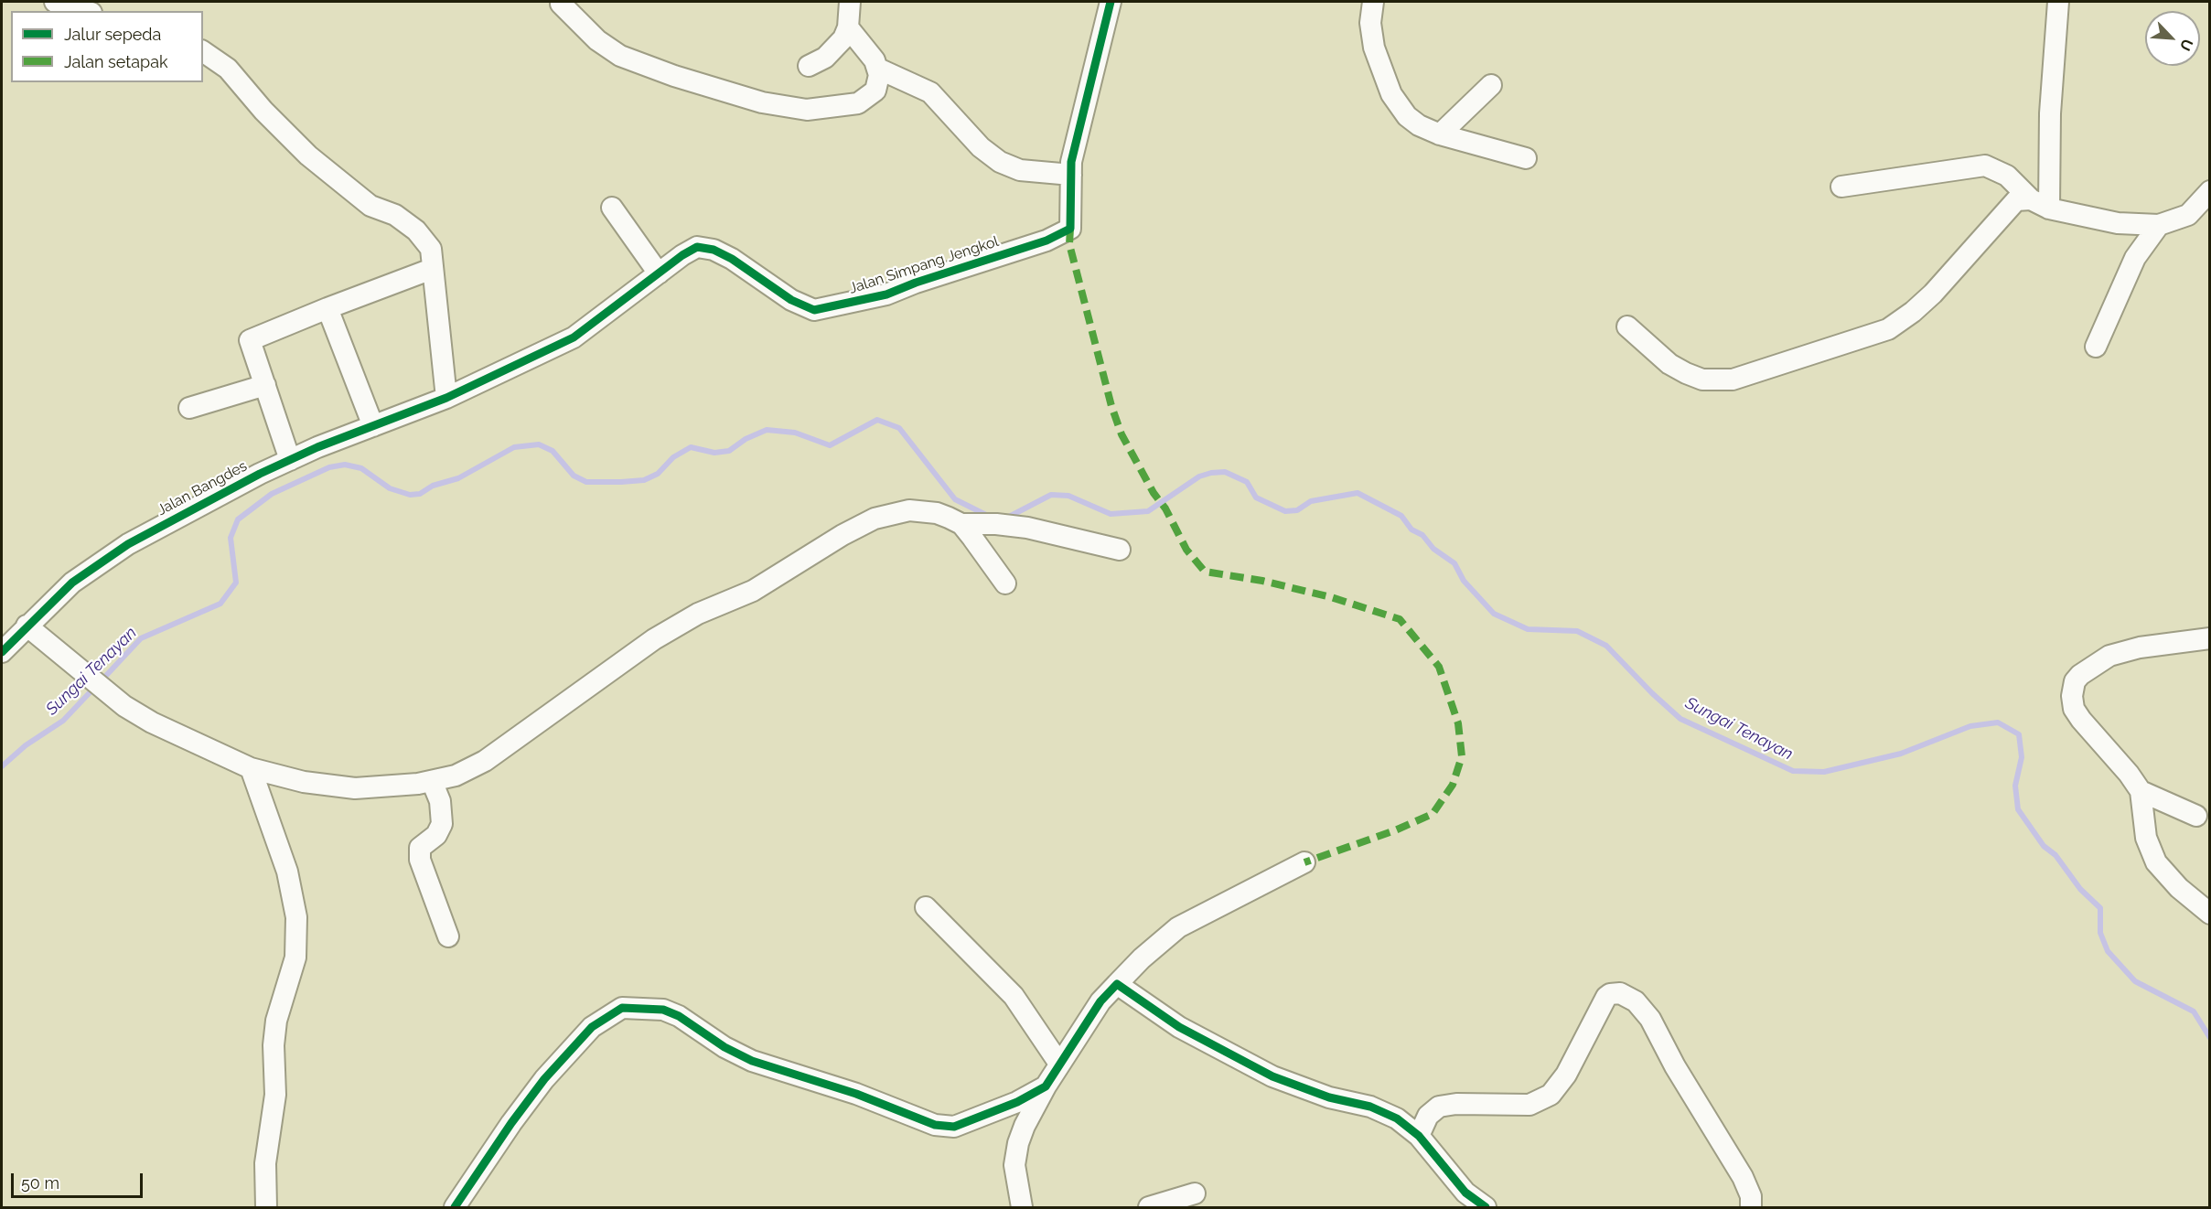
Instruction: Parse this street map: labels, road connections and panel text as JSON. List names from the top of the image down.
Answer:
{
  "streets": {
    "street": ["Jalan Simpang Jengkol", "Jalan Bangdes"]
  },
  "crossings": [
    ["Jalan Simpang Jengkol", "Jalan Bangdes"]
  ],
  "water": ["Sungai Tenayan"],
  "legend": ["Jalur sepeda", "Jalan setapak"],
  "scale_bar": "50 m",
  "north": "bottom right"
}
